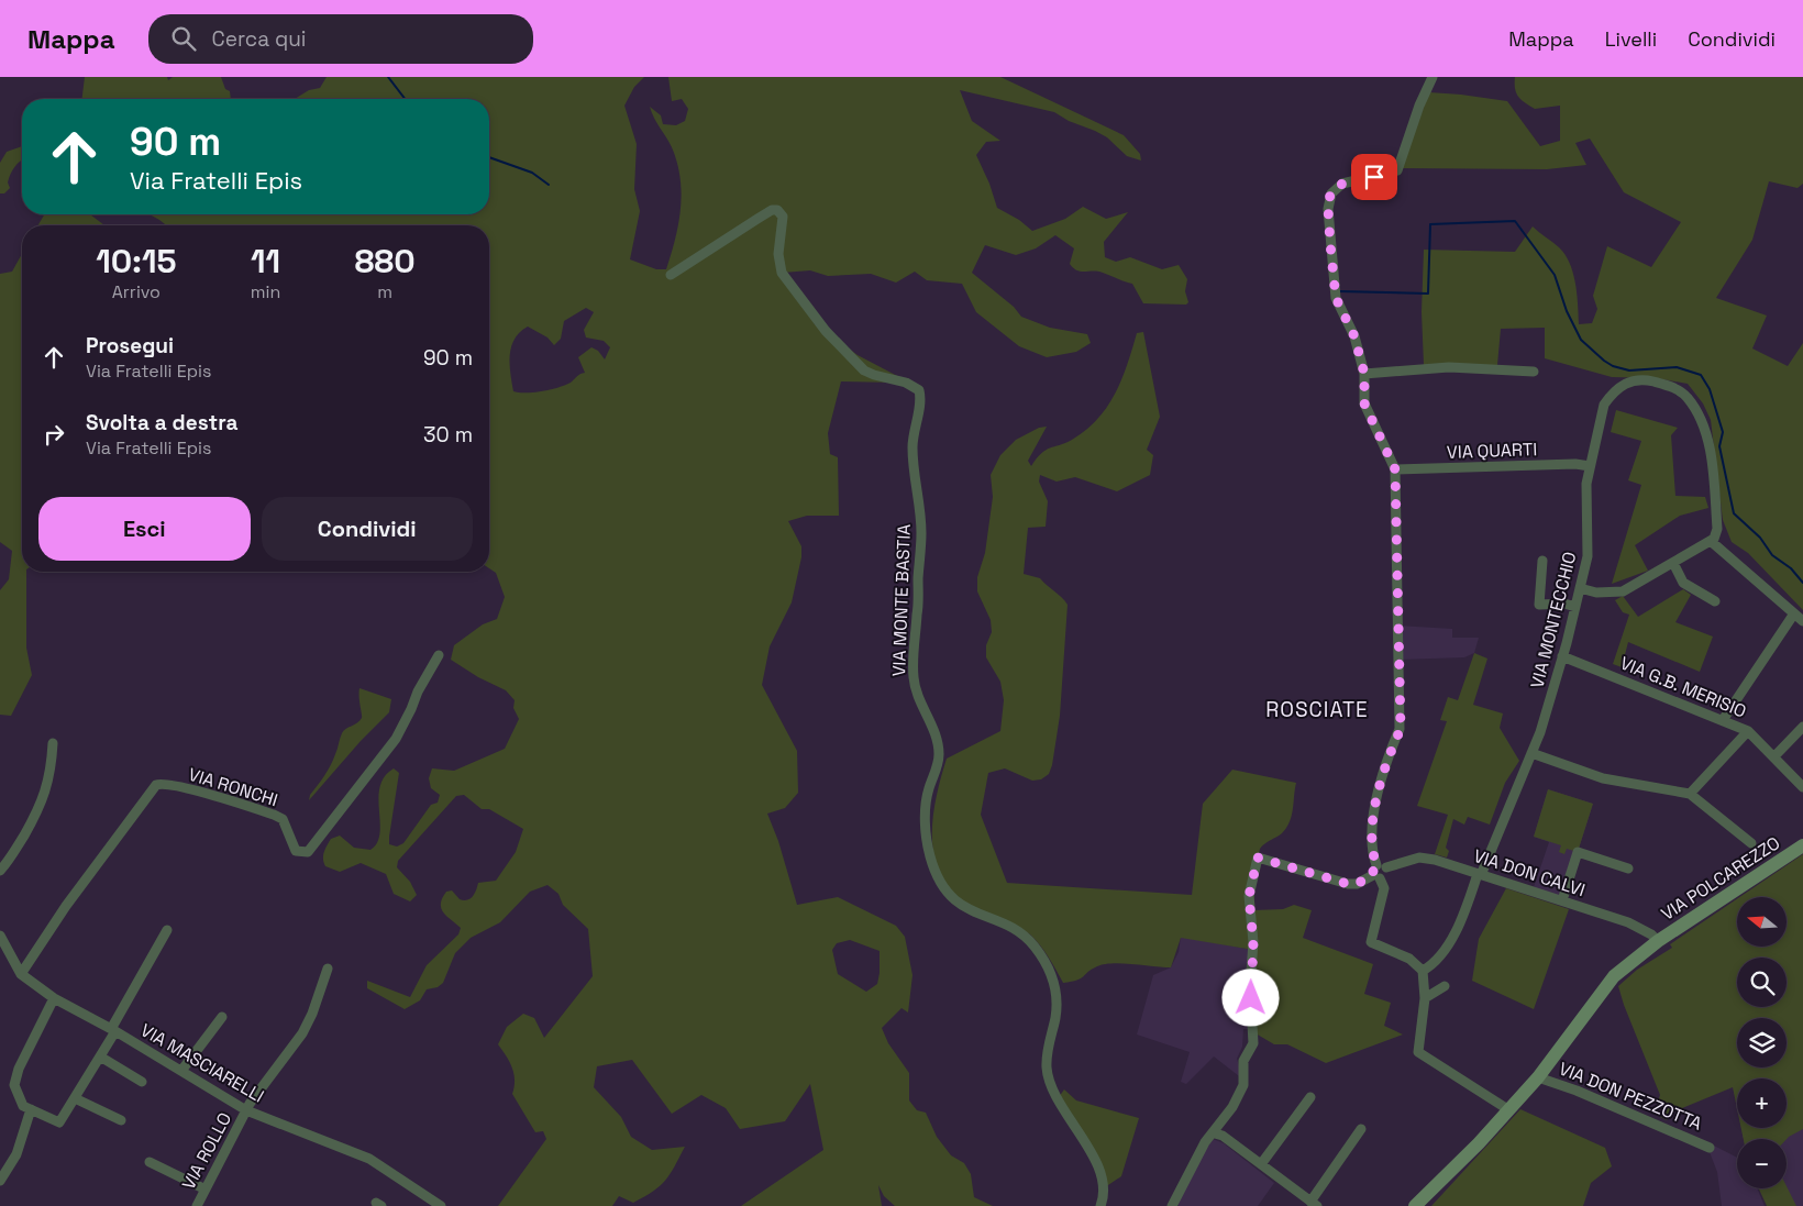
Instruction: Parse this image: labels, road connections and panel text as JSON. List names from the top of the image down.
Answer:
{
  "streets": {
    "street": [
      "VIA QUARTI",
      "VIA MONTE BASTIA",
      "VIA MONTECCHIO",
      "VIA G.B. MERISIO",
      "VIA RONCHI",
      "VIA DON CALVI",
      "VIA POLCAREZZO",
      "VIA MASCIARELLI",
      "VIA DON PEZZOTTA",
      "VIA ROLLO"
    ]
  },
  "crossings": [
    ["VIA QUARTI", "VIA MONTECCHIO"],
    ["VIA MONTECCHIO", "VIA G.B. MERISIO"],
    ["VIA MONTECCHIO", "VIA DON CALVI"],
    ["VIA RONCHI", "VIA MASCIARELLI"],
    ["VIA DON CALVI", "VIA POLCAREZZO"],
    ["VIA POLCAREZZO", "VIA DON PEZZOTTA"],
    ["VIA MASCIARELLI", "VIA ROLLO"]
  ],
  "districts": ["ROSCIATE"],
  "north": "left",
  "page": {
    "header": "Mappa",
    "search": "Cerca qui",
    "nav": ["Mappa", "Livelli", "Condividi"],
    "turn": ["90 m", "Via Fratelli Epis"],
    "eta": [
      "10:15",
      "Arrivo",
      "11",
      "min",
      "880",
      "m"
    ],
    "list": [
      {
        "name": "Prosegui",
        "note": "Via Fratelli Epis",
        "value": "90 m"
      },
      {
        "name": "Svolta a destra",
        "note": "Via Fratelli Epis",
        "value": "30 m"
      }
    ],
    "buttons": ["Esci", "Condividi"],
    "map_buttons": ["+", "−"]
  }
}
